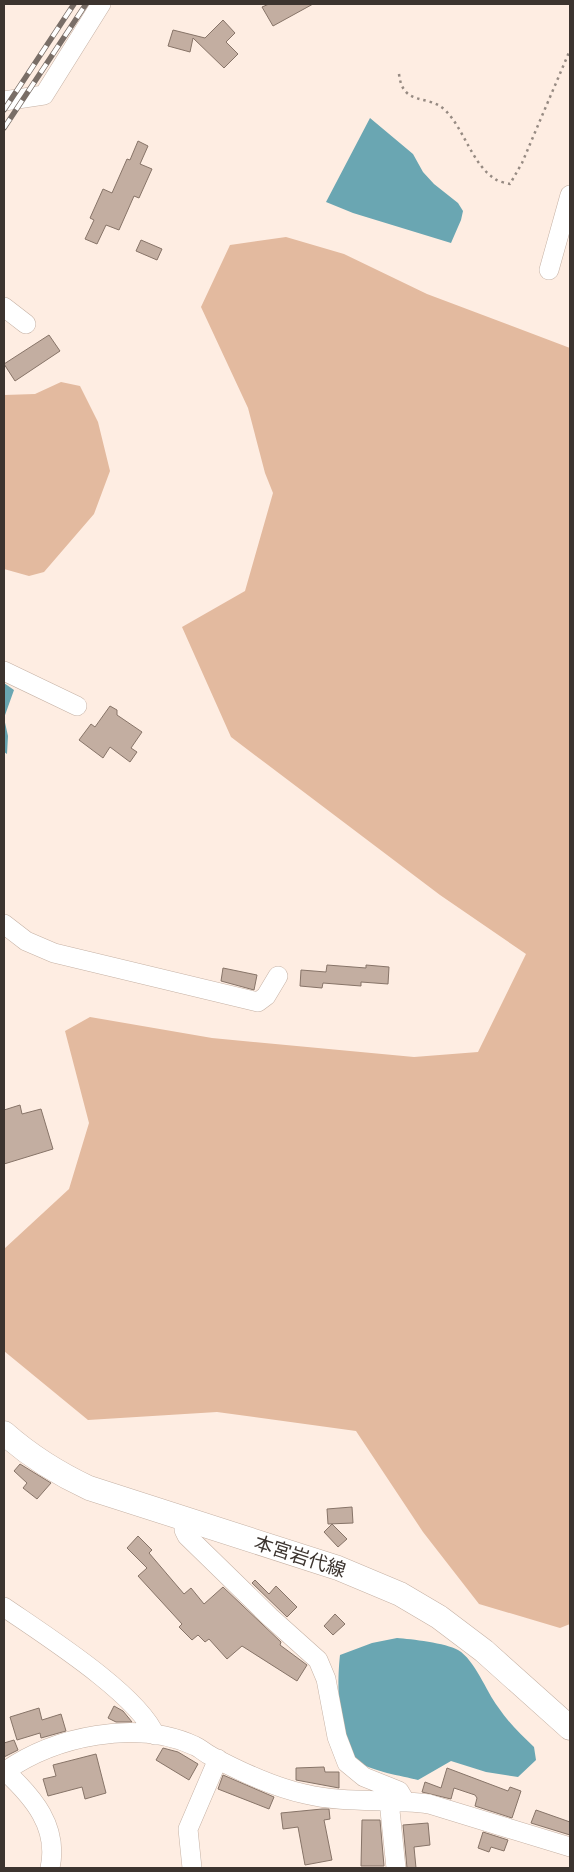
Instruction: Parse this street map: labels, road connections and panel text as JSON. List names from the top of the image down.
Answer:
{
  "streets": {
    "main road": ["本宮岩代線"]
  }
}
